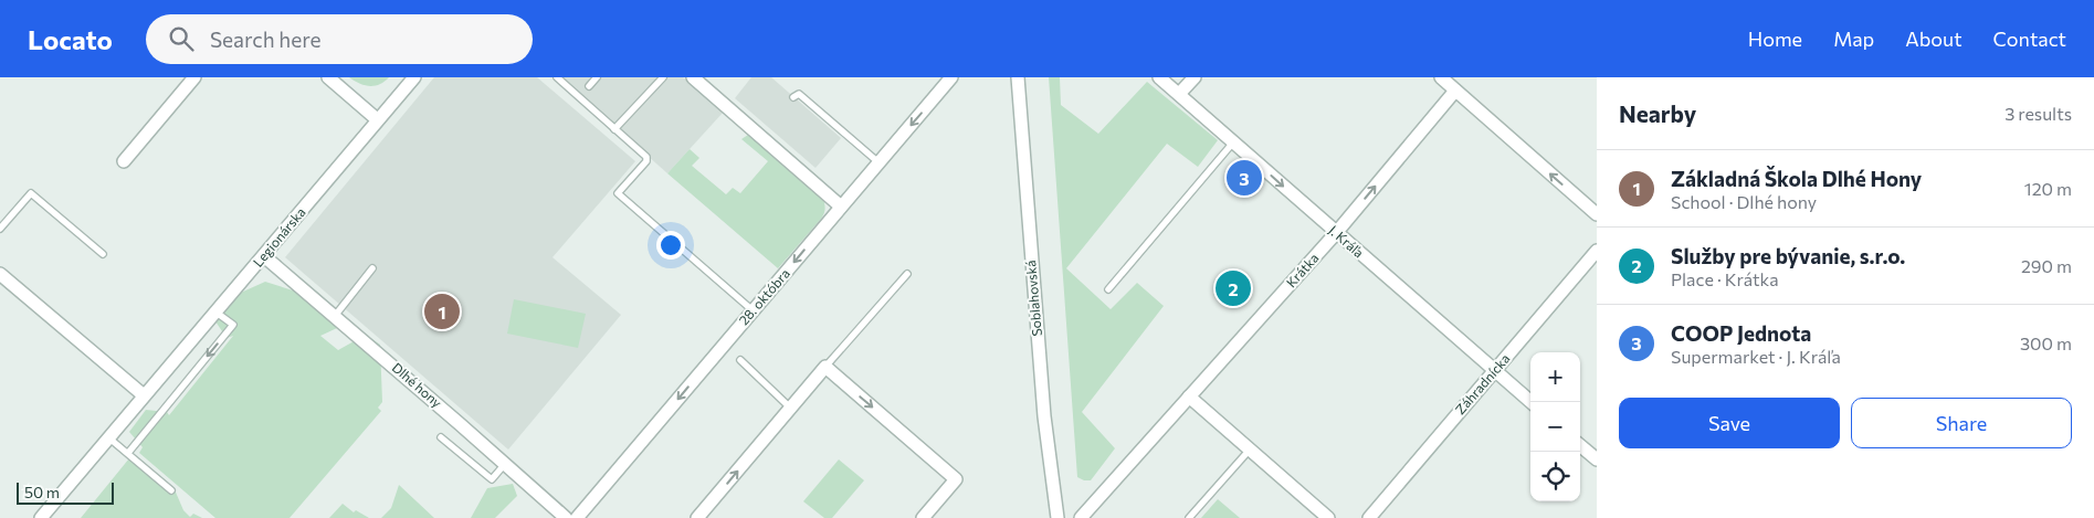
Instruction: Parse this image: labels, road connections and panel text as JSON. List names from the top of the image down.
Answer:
{
  "streets": {
    "street": [
      "Legionárska",
      "J. Kráľa",
      "Krátka",
      "28. októbra",
      "Soblahovská",
      "Záhradnícka",
      "Dlhé hony"
    ]
  },
  "crossings": [
    ["Legionárska", "Dlhé hony"],
    ["J. Kráľa", "Krátka"],
    ["J. Kráľa", "Záhradnícka"]
  ],
  "one_way": ["Krátka"],
  "scale_bar": "50 m",
  "page": {
    "header": "Locato",
    "search": "Search here",
    "nav": [
      "Home",
      "Map",
      "About",
      "Contact"
    ],
    "heading": ["Nearby", "3 results"],
    "list": [
      {
        "mark": "1",
        "name": "Základná Škola Dlhé Hony",
        "note": "School · Dlhé hony",
        "value": "120 m"
      },
      {
        "mark": "2",
        "name": "Služby pre bývanie, s.r.o.",
        "note": "Place · Krátka",
        "value": "290 m"
      },
      {
        "mark": "3",
        "name": "COOP Jednota",
        "note": "Supermarket · J. Kráľa",
        "value": "300 m"
      }
    ],
    "pins": ["3", "2", "1"],
    "map_buttons": ["+", "−"],
    "buttons": ["Save", "Share"],
    "scale": "50 m"
  }
}
